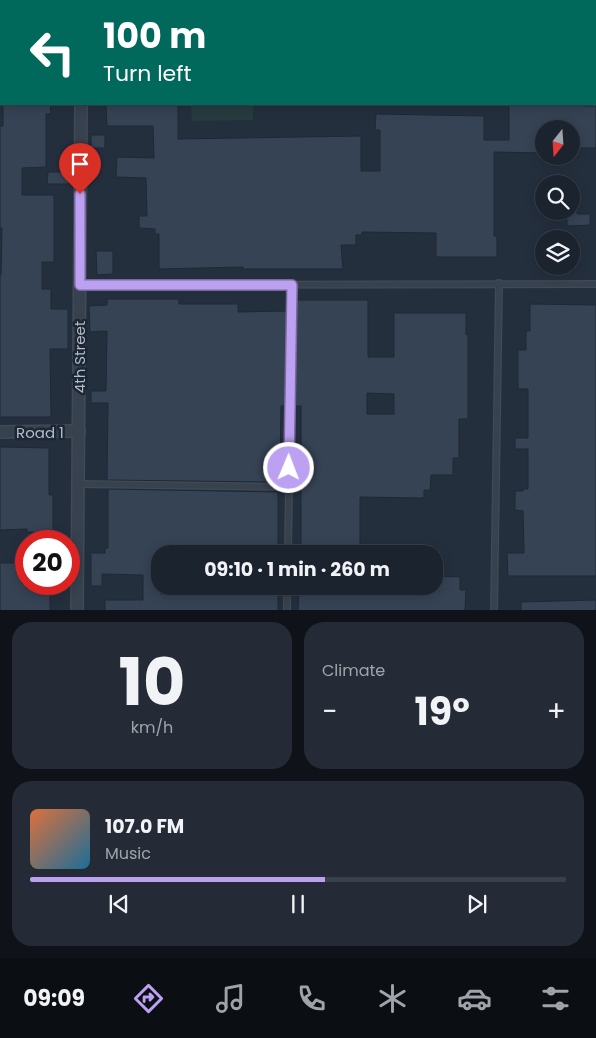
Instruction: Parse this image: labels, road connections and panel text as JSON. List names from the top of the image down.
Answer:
{
  "streets": {
    "street": ["4th Street", "Road 1"]
  },
  "crossings": [
    ["4th Street", "Road 1"]
  ],
  "north": "bottom",
  "page": {
    "turn": ["100 m", "Turn left"],
    "limit": "20",
    "trip": "09:10 · 1 min · 260 m",
    "tile": [
      ["10", "km/h"],
      "Climate"
    ],
    "heat": ["−", "19°", "+"],
    "song": ["107.0 FM", "Music"],
    "tabs": "09:09"
  }
}
